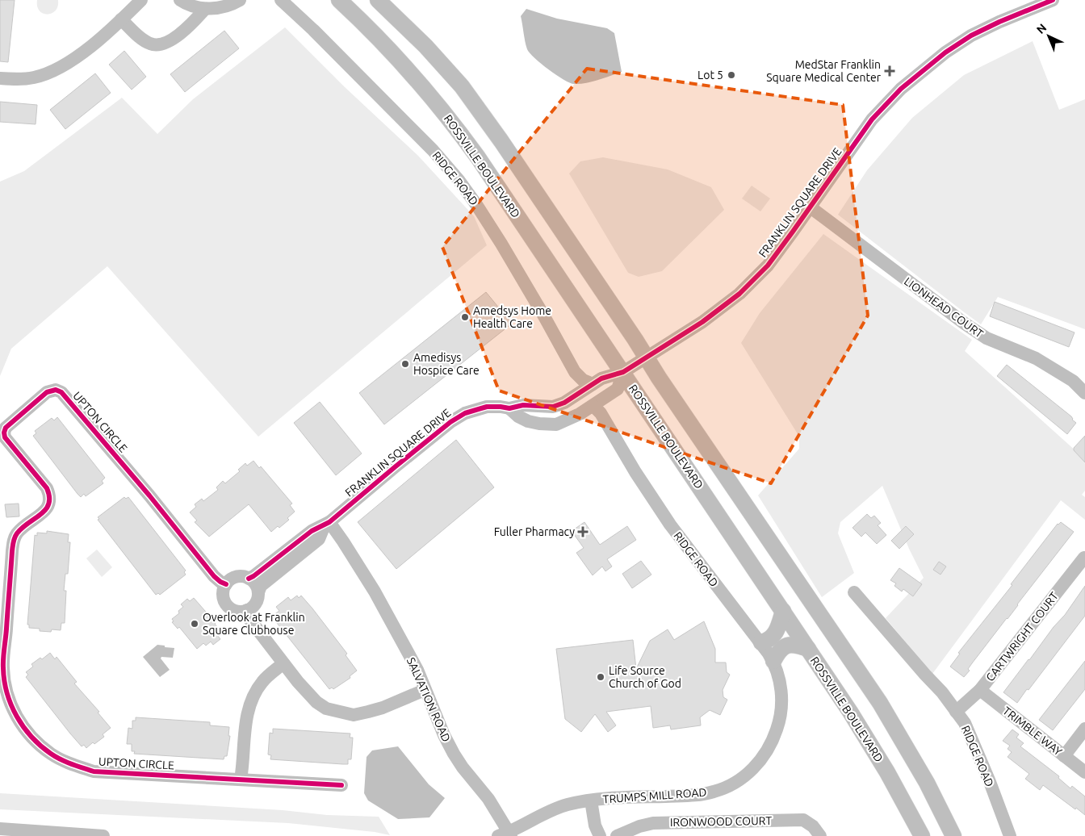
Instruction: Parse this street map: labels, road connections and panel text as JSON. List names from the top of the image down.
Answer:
{
  "streets": {
    "main road": ["ROSSVILLE BOULEVARD"],
    "street": [
      "RIDGE ROAD",
      "FRANKLIN SQUARE DRIVE",
      "LIONHEAD COURT",
      "UPTON CIRCLE",
      "CARTWRIGHT COURT",
      "SALVATION ROAD",
      "TRIMBLE WAY",
      "TRUMPS MILL ROAD",
      "IRONWOOD COURT"
    ]
  },
  "crossings": [
    ["ROSSVILLE BOULEVARD", "FRANKLIN SQUARE DRIVE"],
    ["RIDGE ROAD", "FRANKLIN SQUARE DRIVE"],
    ["RIDGE ROAD", "CARTWRIGHT COURT"],
    ["RIDGE ROAD", "TRUMPS MILL ROAD"],
    ["FRANKLIN SQUARE DRIVE", "LIONHEAD COURT"],
    ["FRANKLIN SQUARE DRIVE", "UPTON CIRCLE"],
    ["FRANKLIN SQUARE DRIVE", "SALVATION ROAD"],
    ["CARTWRIGHT COURT", "TRIMBLE WAY"],
    ["SALVATION ROAD", "TRUMPS MILL ROAD"]
  ],
  "places": {
    "health": ["MedStar Franklin Square Medical Center", "Fuller Pharmacy"],
    "other": [
      "Lot 5",
      "Amedsys Home Health Care",
      "Amedisys Hospice Care",
      "Overlook at Franklin Square Clubhouse",
      "Life Source Church of God"
    ]
  },
  "north": "top left"
}
